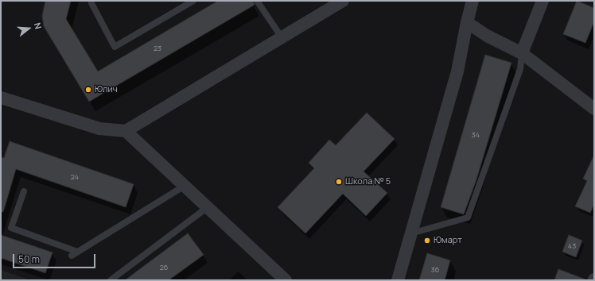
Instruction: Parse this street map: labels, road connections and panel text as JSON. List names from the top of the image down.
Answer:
{
  "places": ["Юлич", "Школа № 5", "Юмарт"],
  "house_numbers": [
    "23",
    "34",
    "24",
    "43",
    "26",
    "36"
  ],
  "scale_bar": "50 m",
  "north": "right"
}
